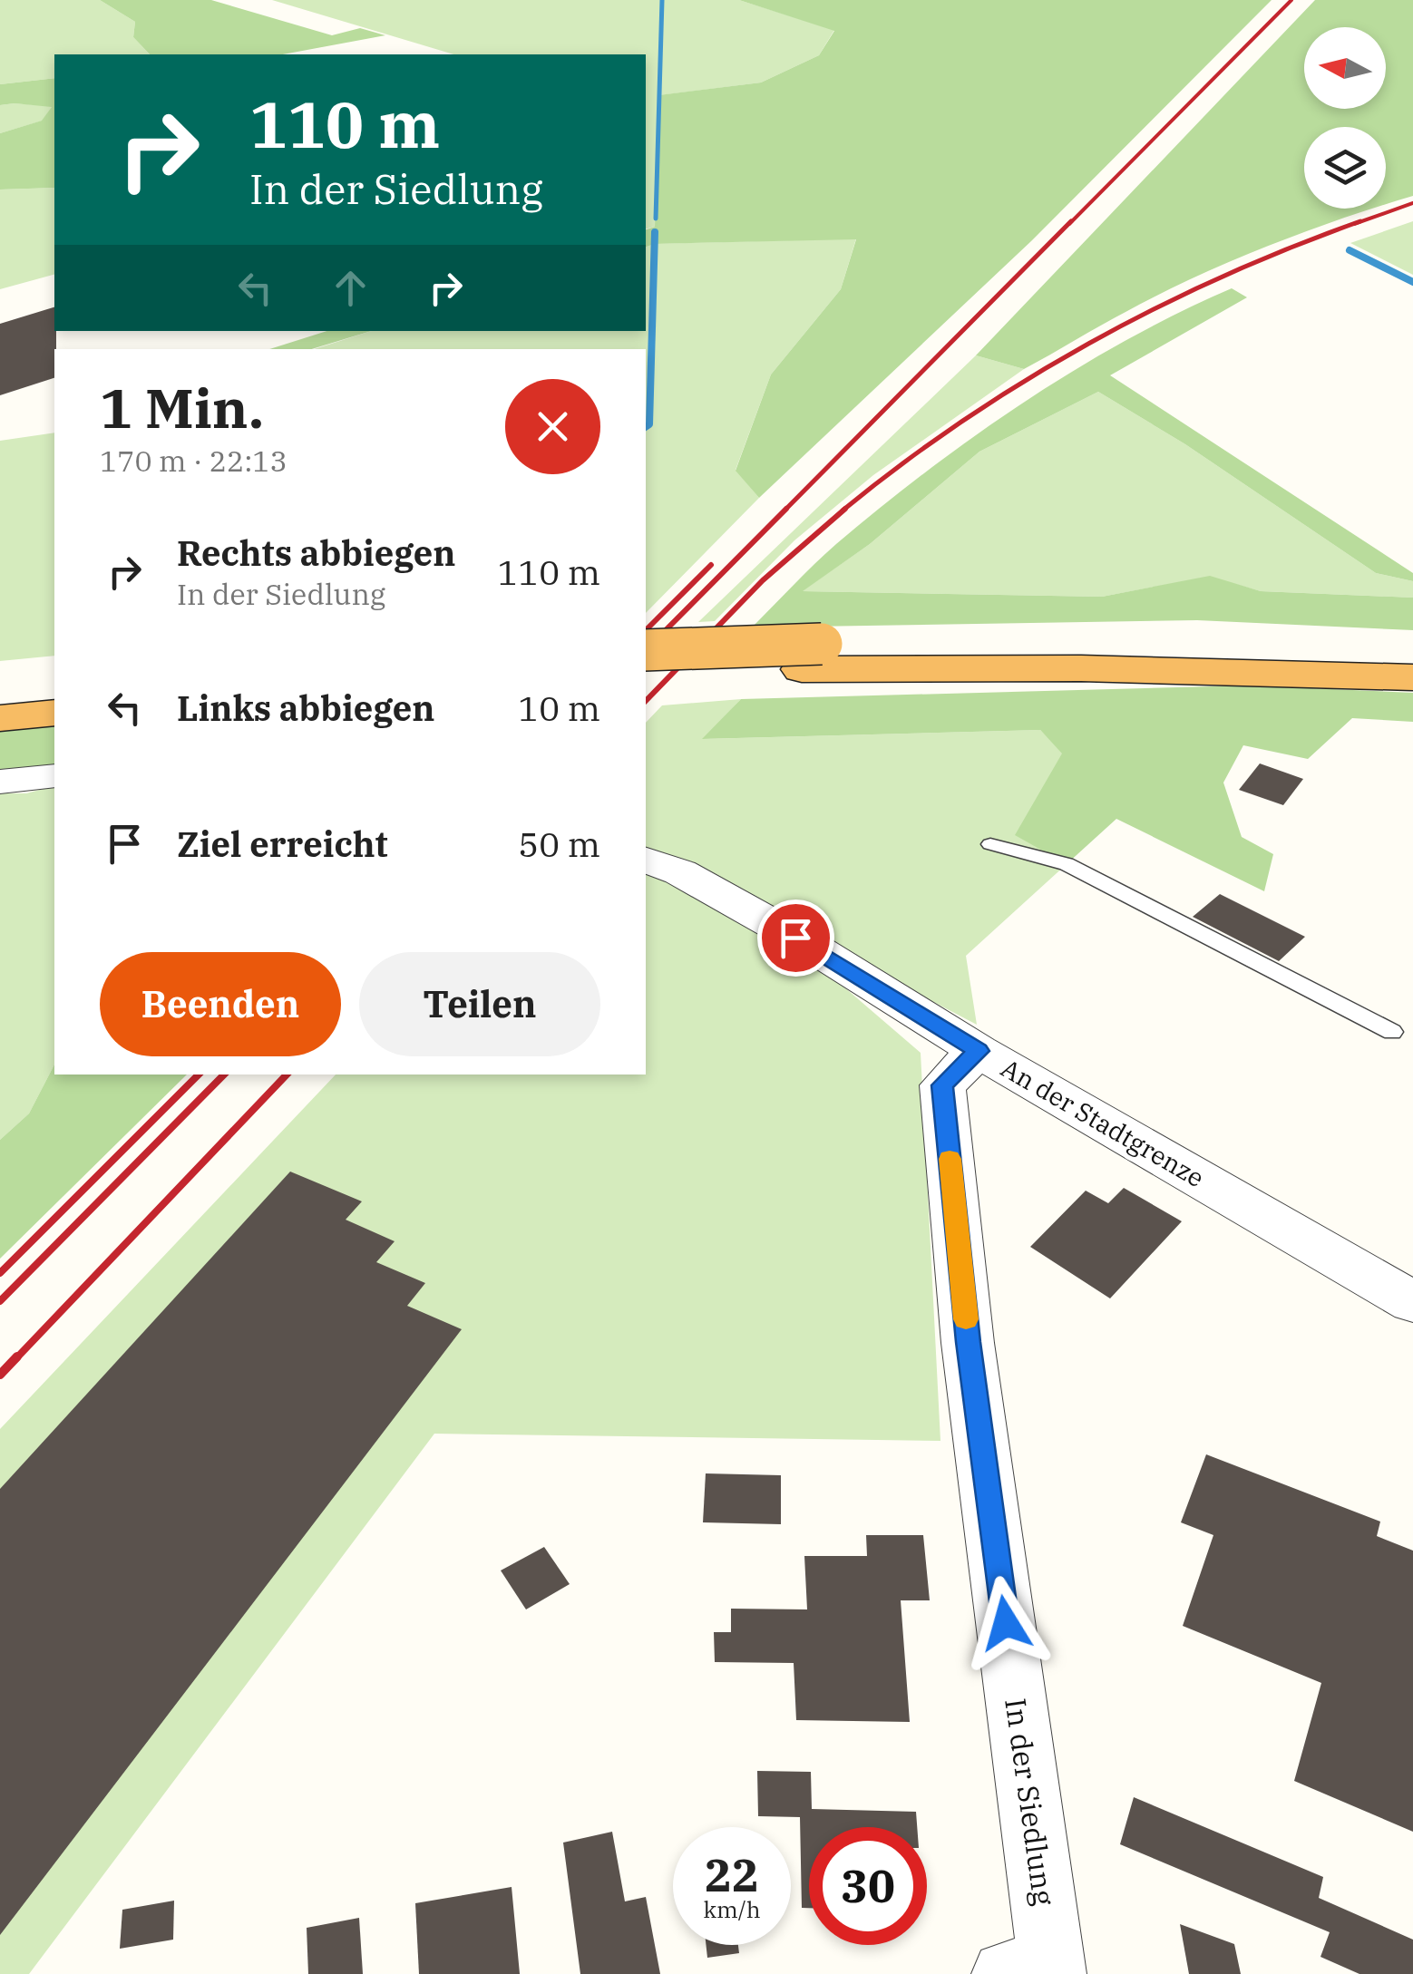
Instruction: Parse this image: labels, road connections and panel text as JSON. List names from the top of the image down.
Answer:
{
  "streets": {
    "street": ["An der Stadtgrenze", "In der Siedlung"]
  },
  "crossings": [
    ["An der Stadtgrenze", "In der Siedlung"]
  ],
  "north": "left",
  "page": {
    "turn": ["110 m", "In der Siedlung"],
    "heading": ["1 Min.", "170 m · 22:13"],
    "list": [
      {
        "name": "Rechts abbiegen",
        "note": "In der Siedlung",
        "value": "110 m"
      },
      {
        "name": "Links abbiegen",
        "value": "10 m"
      },
      {
        "name": "Ziel erreicht",
        "value": "50 m"
      }
    ],
    "buttons": ["Beenden", "Teilen"],
    "speed": "22 km/h",
    "limit": "30"
  }
}
